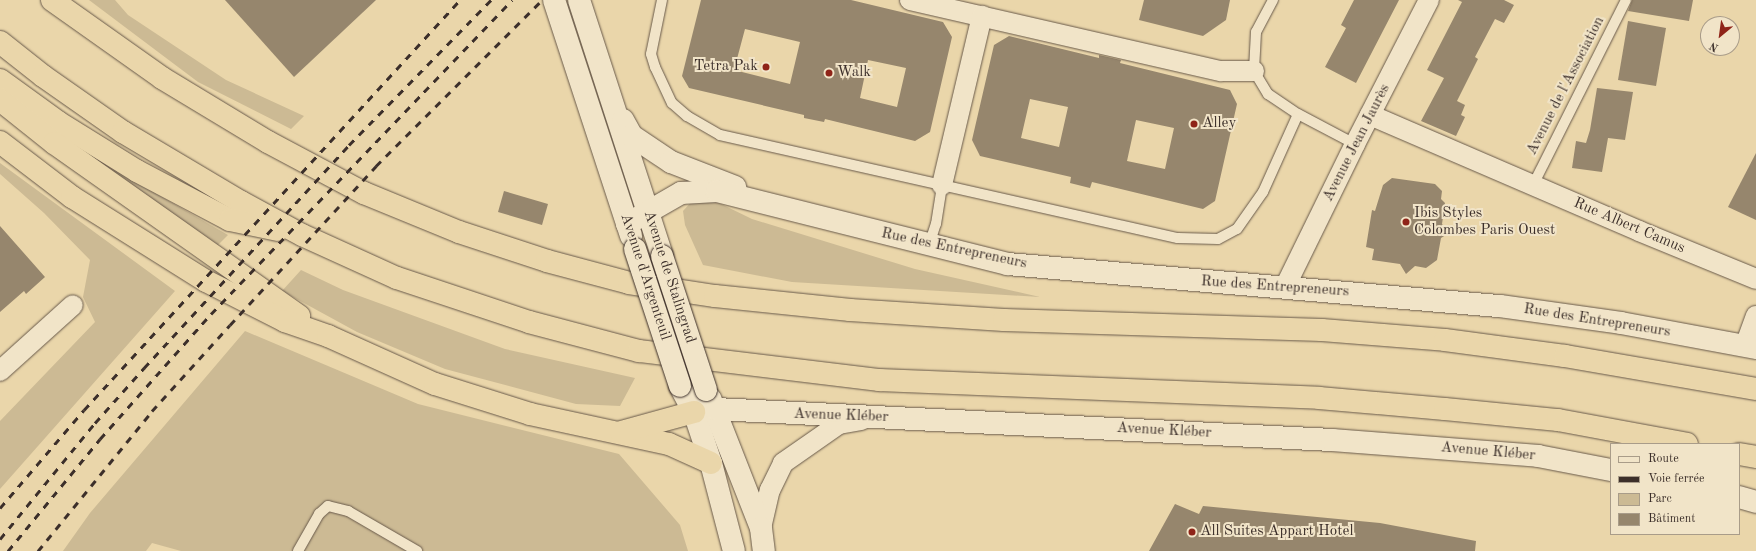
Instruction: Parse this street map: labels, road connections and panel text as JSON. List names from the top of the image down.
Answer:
{
  "streets": {
    "street": [
      "Avenue Jean Jaurès",
      "Rue Albert Camus",
      "Rue des Entrepreneurs",
      "Avenue d'Argenteuil",
      "Avenue de Stalingrad",
      "Avenue Kléber"
    ],
    "lane": ["Avenue de l'Association"]
  },
  "crossings": [
    ["Avenue de l'Association", "Rue Albert Camus"],
    ["Avenue Jean Jaurès", "Rue Albert Camus"],
    ["Avenue Jean Jaurès", "Rue des Entrepreneurs"],
    ["Rue des Entrepreneurs", "Avenue d'Argenteuil"],
    ["Rue des Entrepreneurs", "Avenue de Stalingrad"],
    ["Avenue d'Argenteuil", "Avenue Kléber"],
    ["Avenue de Stalingrad", "Avenue Kléber"]
  ],
  "places": [
    "Tetra Pak",
    "Walk",
    "Alley",
    "Ibis Styles Colombes Paris Ouest",
    "All Suites Appart Hotel"
  ],
  "legend": [
    "Route",
    "Voie ferrée",
    "Parc",
    "Bâtiment"
  ],
  "north": "bottom left"
}
